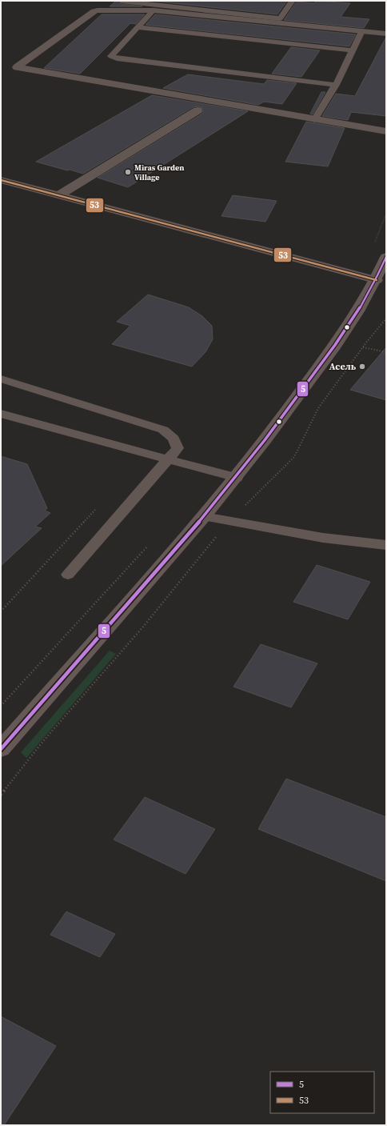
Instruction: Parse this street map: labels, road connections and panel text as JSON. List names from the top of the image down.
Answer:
{
  "places": ["Miras Garden Village", "Асель"],
  "lines": ["transit line 53", "transit line 5"],
  "legend": ["5", "53"]
}
